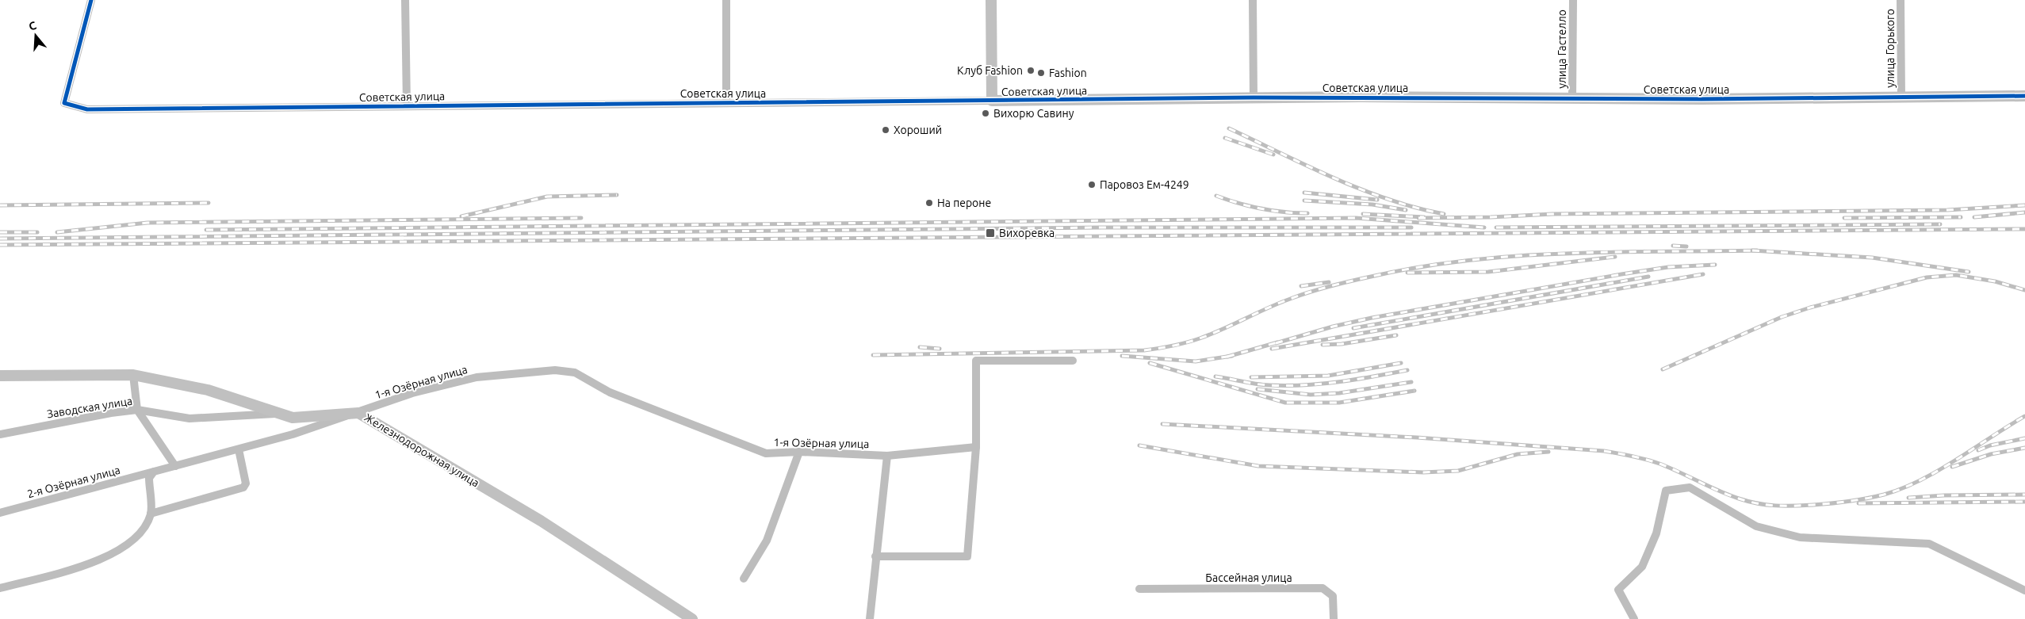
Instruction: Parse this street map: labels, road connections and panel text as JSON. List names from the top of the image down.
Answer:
{
  "streets": {
    "street": [
      "улица Горького",
      "улица Гастелло",
      "Советская улица",
      "1-я Озёрная улица",
      "Заводская улица",
      "Железнодорожная улица",
      "2-я Озёрная улица",
      "Бассейная улица"
    ]
  },
  "crossings": [
    ["улица Горького", "Советская улица"],
    ["улица Гастелло", "Советская улица"],
    ["1-я Озёрная улица", "Железнодорожная улица"],
    ["1-я Озёрная улица", "2-я Озёрная улица"],
    ["Заводская улица", "Железнодорожная улица"]
  ],
  "places": {
    "other": [
      "Клуб Fashion",
      "Fashion",
      "Вихорю Савину",
      "Хороший",
      "Паровоз Ем-4249",
      "На пероне"
    ],
    "transit": ["Вихоревка"]
  },
  "north": "top"
}
